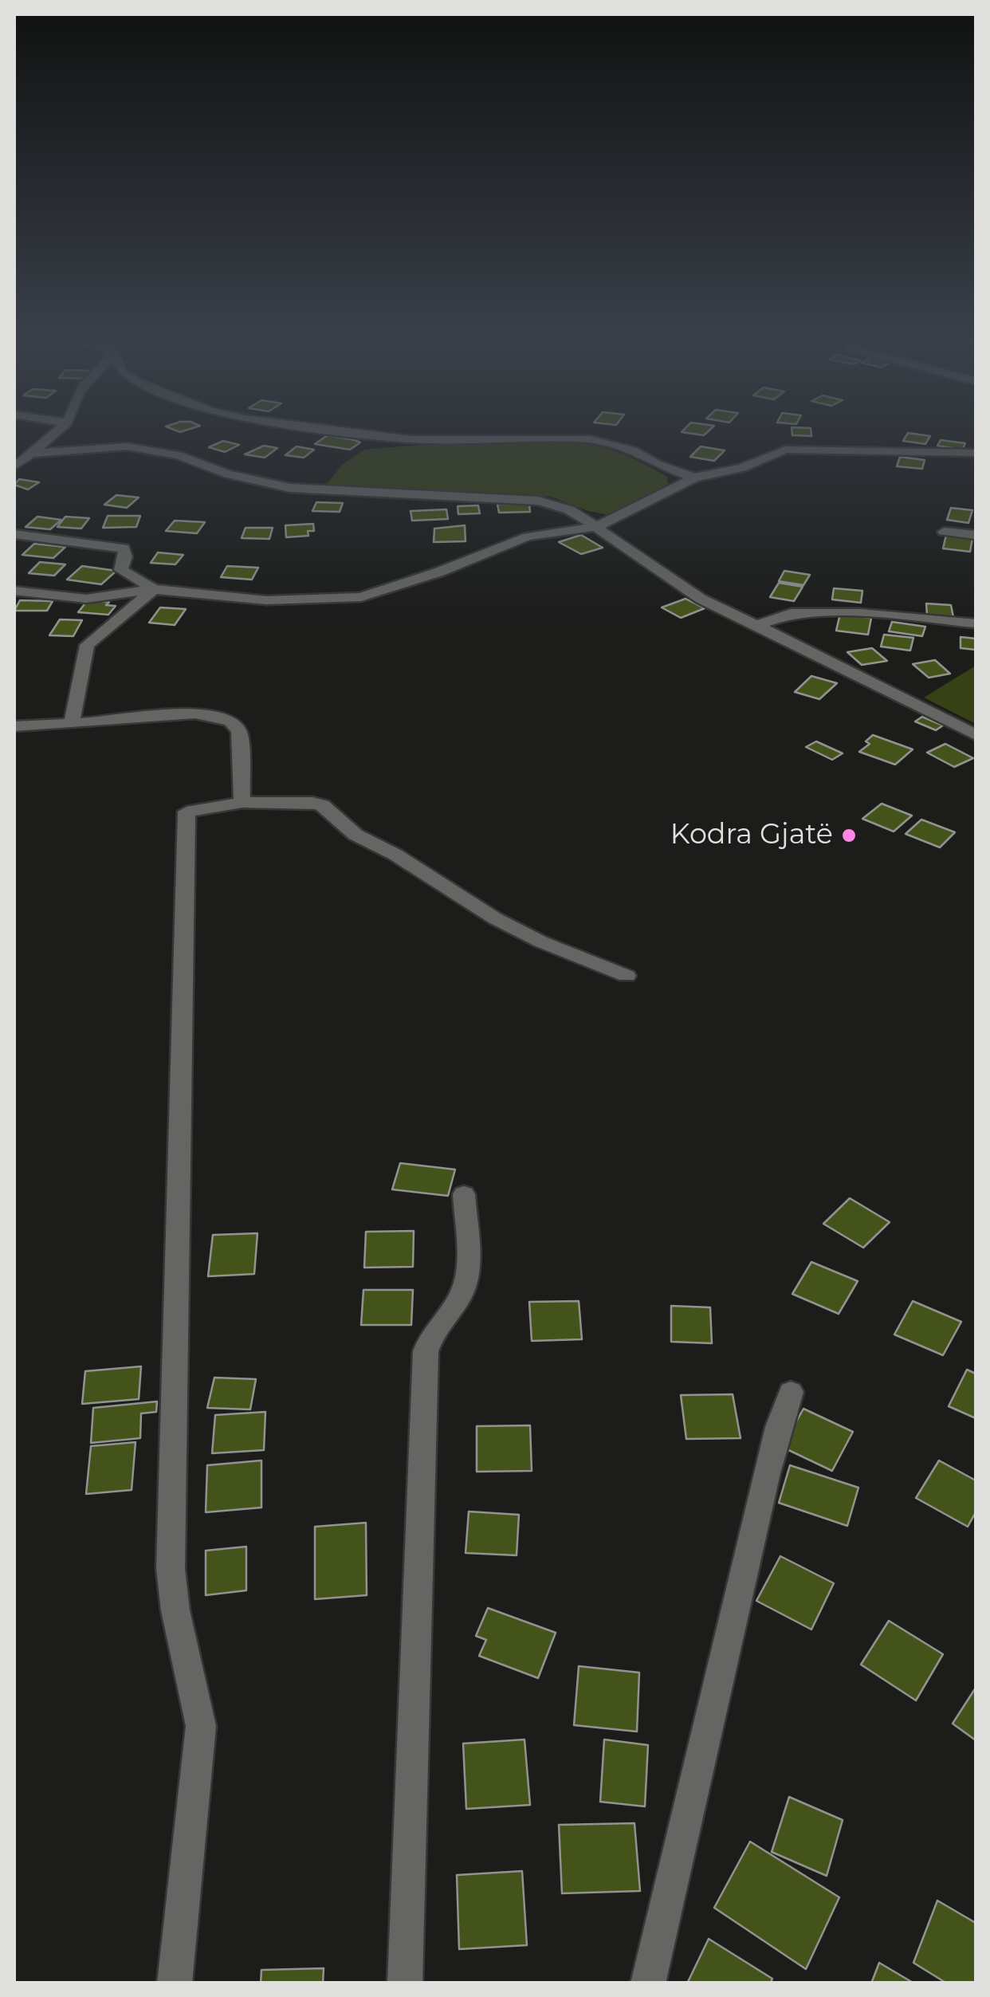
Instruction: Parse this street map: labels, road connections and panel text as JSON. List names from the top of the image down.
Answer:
{
  "places": ["Kodra Gjatë"]
}
